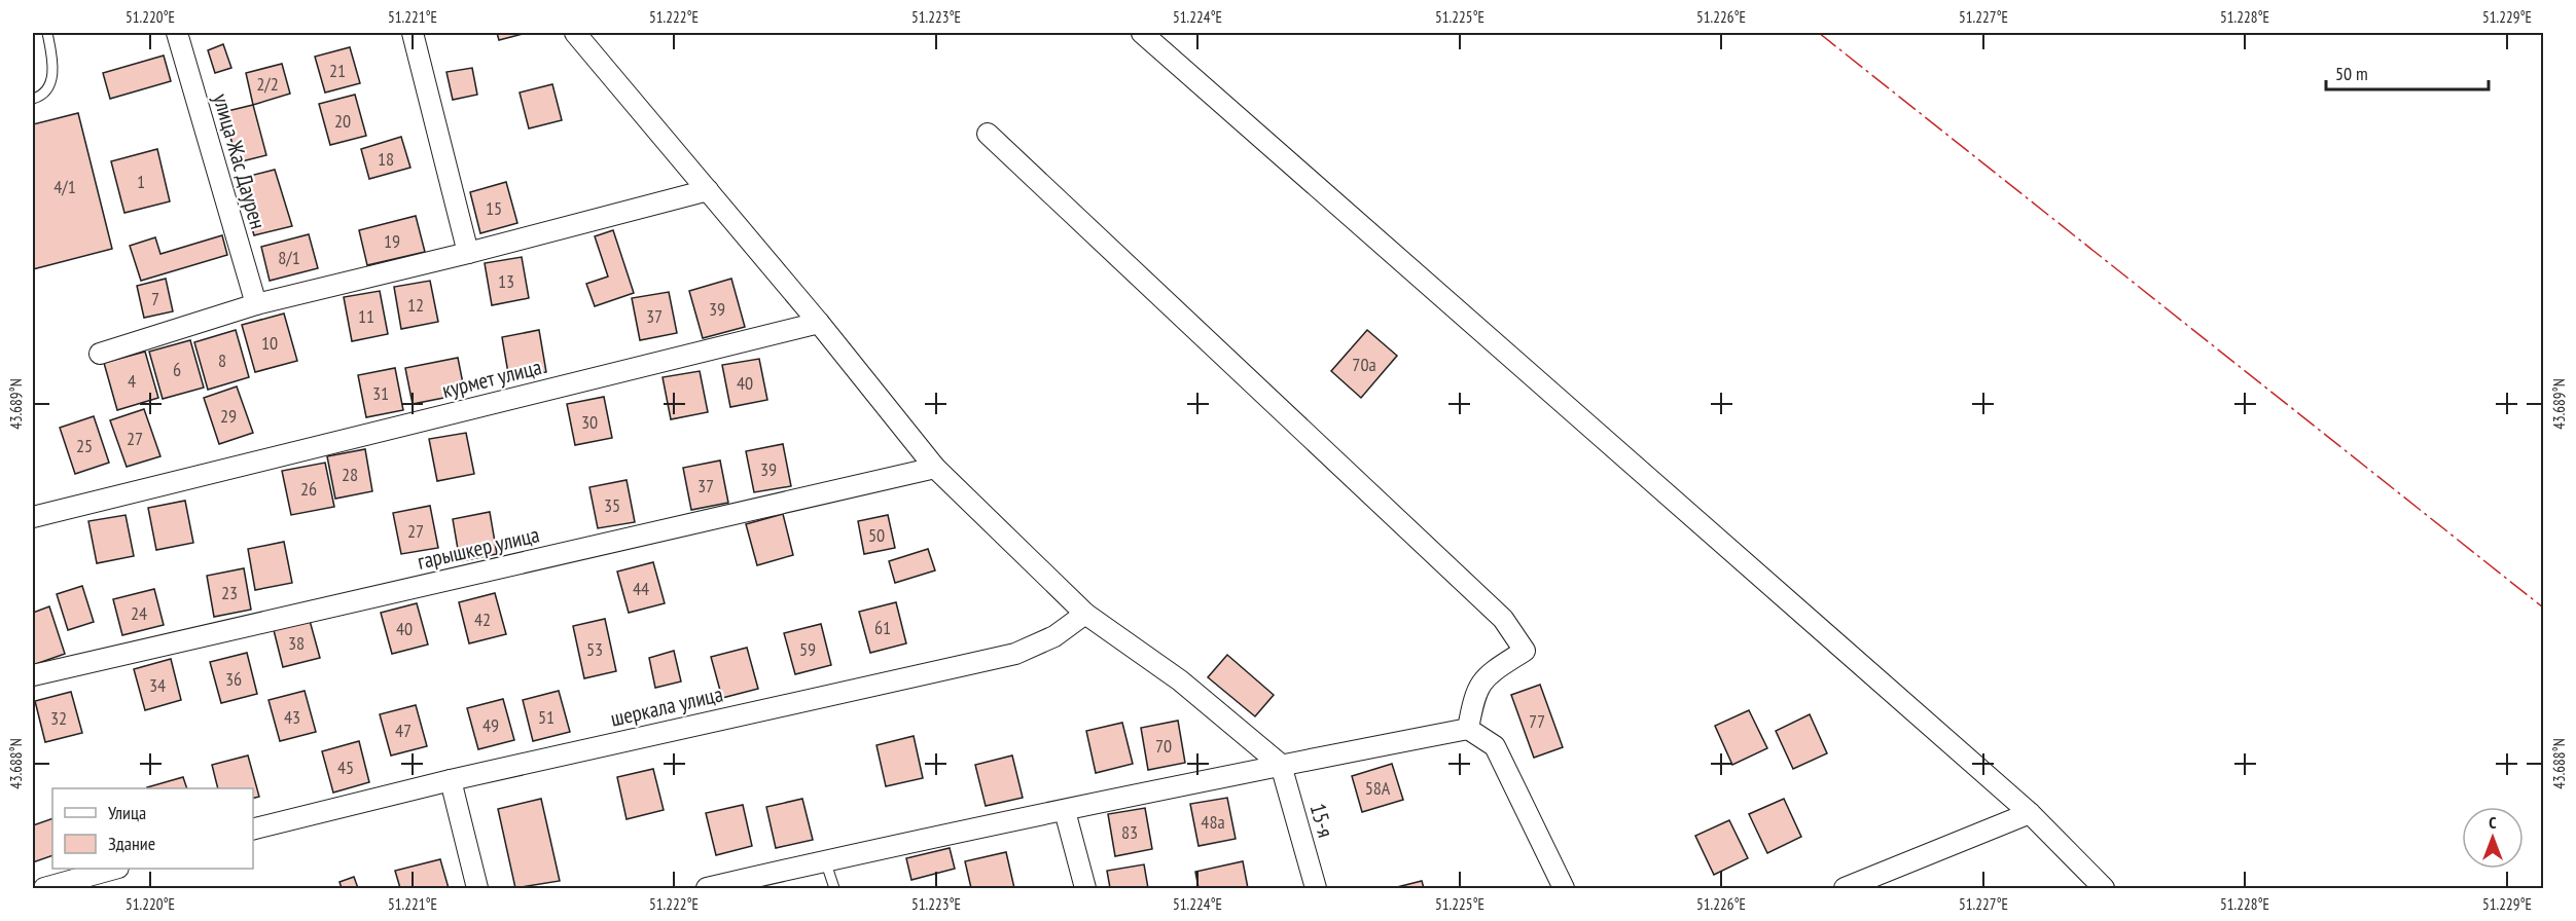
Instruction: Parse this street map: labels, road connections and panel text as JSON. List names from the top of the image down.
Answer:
{
  "streets": {
    "street": [
      "улица Жас Даурен",
      "курмет улица",
      "гарышкер улица",
      "шеркала улица",
      "15-я"
    ]
  },
  "house_numbers": [
    "21",
    "2/2",
    "20",
    "18",
    "1",
    "4/1",
    "15",
    "19",
    "8/1",
    "13",
    "7",
    "12",
    "39",
    "11",
    "37",
    "10",
    "8",
    "70а",
    "6",
    "4",
    "40",
    "31",
    "29",
    "30",
    "27",
    "25",
    "39",
    "28",
    "37",
    "26",
    "35",
    "27",
    "50",
    "44",
    "23",
    "24",
    "42",
    "61",
    "40",
    "38",
    "53",
    "59",
    "36",
    "34",
    "43",
    "51",
    "32",
    "77",
    "49",
    "47",
    "70",
    "45",
    "58А",
    "48а",
    "83"
  ],
  "legend": ["Улица", "Здание"],
  "scale_bar": "50 m",
  "north": "top",
  "coordinates": [
    "51.220°E",
    "51.221°E",
    "51.222°E",
    "51.223°E",
    "51.224°E",
    "51.225°E",
    "51.226°E",
    "51.227°E",
    "51.228°E",
    "51.229°E",
    "43.689°N",
    "43.688°N"
  ]
}
